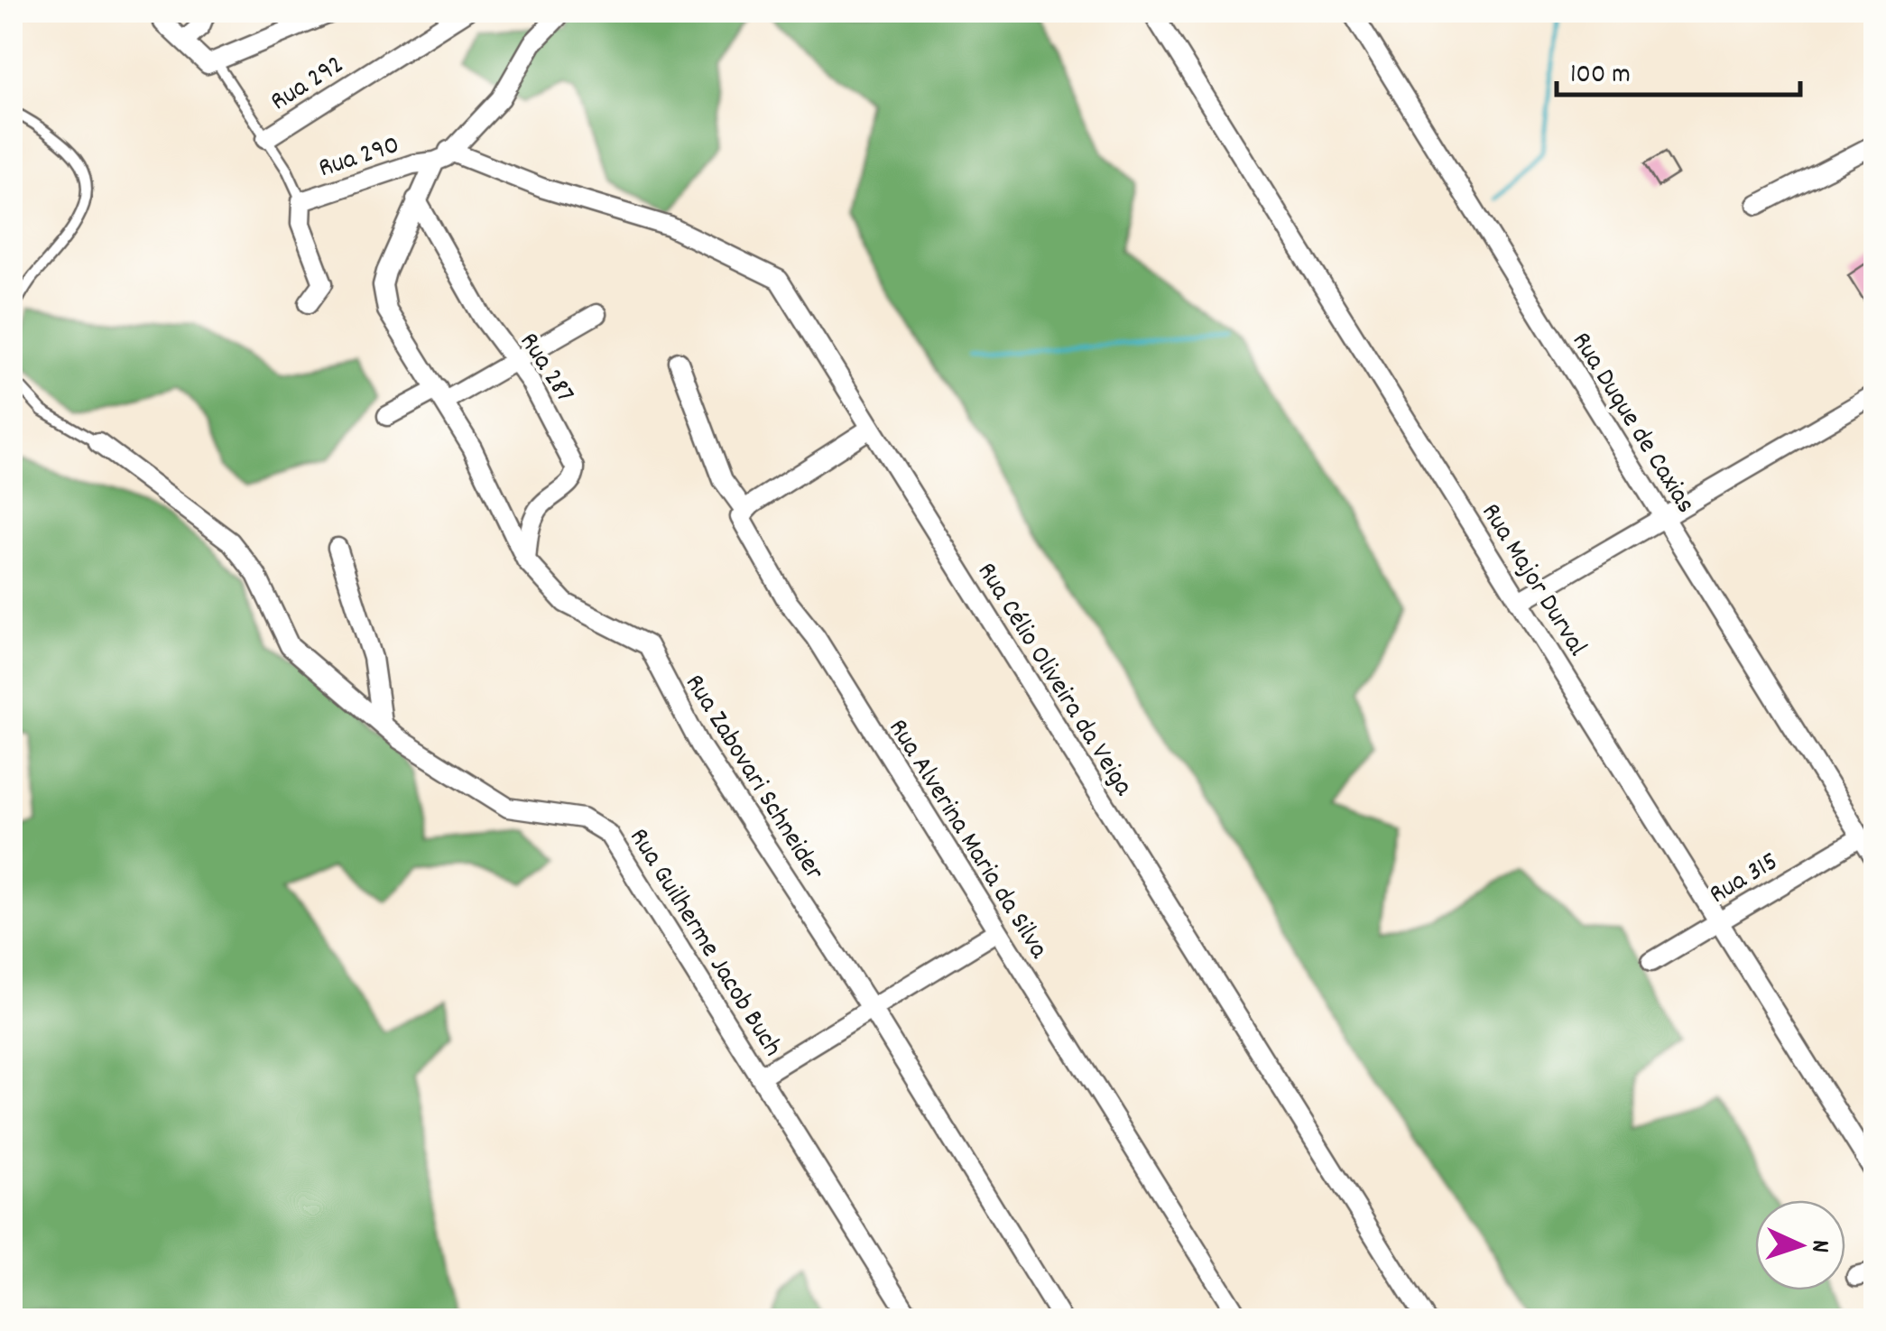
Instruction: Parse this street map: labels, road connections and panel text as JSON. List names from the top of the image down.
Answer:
{
  "streets": {
    "street": [
      "Rua 292",
      "Rua 290",
      "Rua 287",
      "Rua Duque de Caxias",
      "Rua Major Durval",
      "Rua Célio Oliveira da Veiga",
      "Rua Zabovari Schneider",
      "Rua Alverina Maria da Silva",
      "Rua 315",
      "Rua Guilherme Jacob Buch"
    ]
  },
  "crossings": [
    ["Rua 290", "Rua Célio Oliveira da Veiga"],
    ["Rua 290", "Rua Zabovari Schneider"],
    ["Rua 287", "Rua Zabovari Schneider"],
    ["Rua Duque de Caxias", "Rua 315"],
    ["Rua Major Durval", "Rua 315"],
    ["Rua Célio Oliveira da Veiga", "Rua Zabovari Schneider"]
  ],
  "scale_bar": "100 m",
  "north": "right"
}
